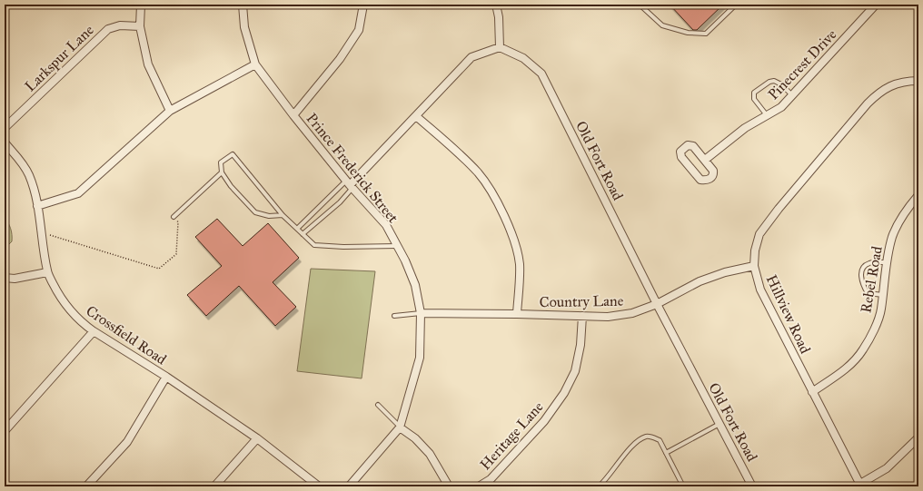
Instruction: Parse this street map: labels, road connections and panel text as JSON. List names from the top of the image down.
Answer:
{
  "streets": {
    "street": [
      "Larkspur Lane",
      "Pinecrest Drive",
      "Old Fort Road",
      "Prince Frederick Street",
      "Rebel Road",
      "Country Lane",
      "Hillview Road",
      "Crossfield Road",
      "Heritage Lane"
    ]
  },
  "crossings": [
    ["Old Fort Road", "Country Lane"],
    ["Prince Frederick Street", "Country Lane"],
    ["Rebel Road", "Hillview Road"],
    ["Country Lane", "Hillview Road"],
    ["Country Lane", "Heritage Lane"]
  ]
}
